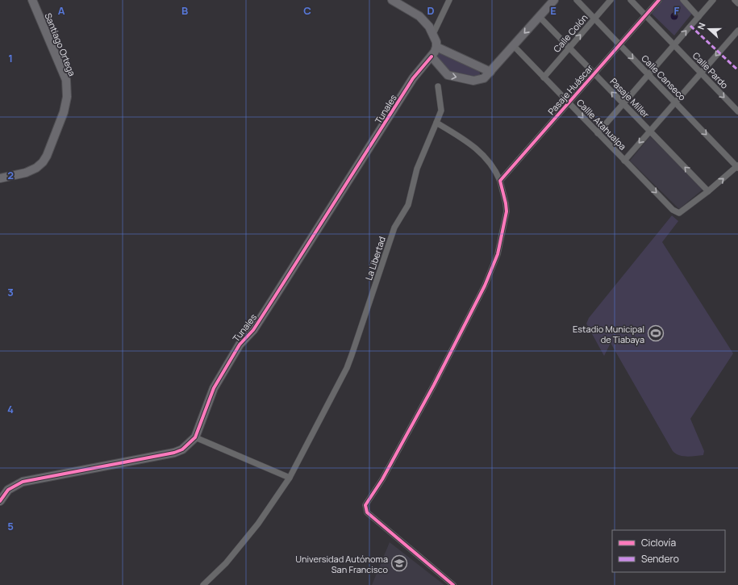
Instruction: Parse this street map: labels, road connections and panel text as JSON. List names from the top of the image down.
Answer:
{
  "streets": {
    "street": [
      "Calle Colón",
      "Santiago Ortega",
      "Calle Pardo",
      "Calle Canseco",
      "Pasaje Huáscar",
      "Pasaje Miller",
      "Tunales",
      "Callle Atahualpa",
      "La Libertad"
    ]
  },
  "crossings": [
    ["Calle Colón", "Calle Canseco"],
    ["Calle Colón", "Pasaje Miller"],
    ["Calle Colón", "Callle Atahualpa"],
    ["Calle Pardo", "Pasaje Huáscar"],
    ["Calle Canseco", "Pasaje Huáscar"],
    ["Pasaje Huáscar", "Pasaje Miller"],
    ["Pasaje Huáscar", "Callle Atahualpa"],
    ["Pasaje Miller", "Callle Atahualpa"]
  ],
  "one_way": ["Calle Canseco", "Pasaje Miller", "Callle Atahualpa"],
  "places": {
    "sports": ["Estadio Municipal de Tiabaya"],
    "school or university": ["Universidad Autónoma San Francisco"]
  },
  "legend": ["Ciclovía", "Sendero"],
  "north": "left",
  "grid": {
    "columns": [
      "A",
      "B",
      "C",
      "D",
      "E",
      "F"
    ],
    "rows": [
      "1",
      "2",
      "3",
      "4",
      "5"
    ]
  }
}
